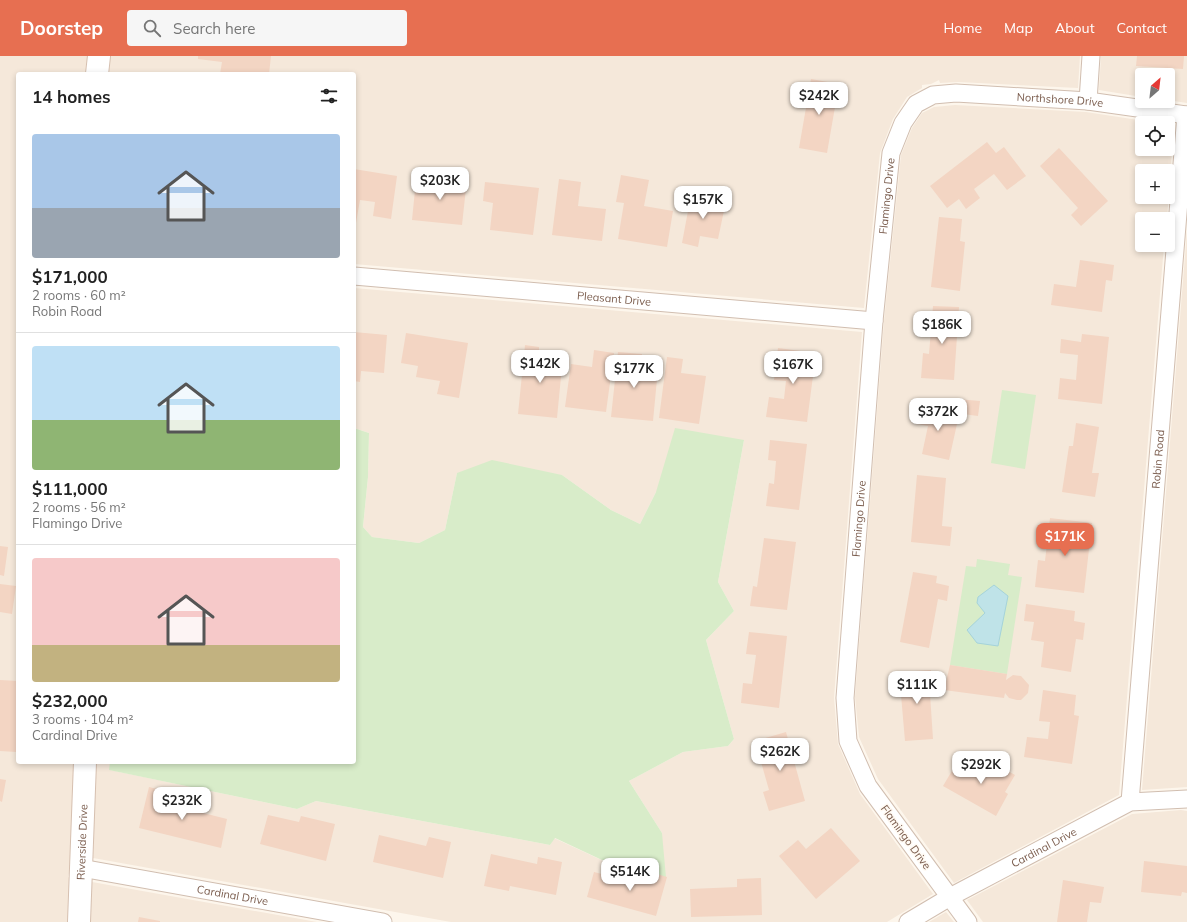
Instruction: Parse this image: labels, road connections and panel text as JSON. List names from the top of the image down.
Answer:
{
  "streets": {
    "street": [
      "Northshore Drive",
      "Flamingo Drive",
      "Pleasant Drive",
      "Robin Road",
      "Riverside Drive",
      "Cardinal Drive"
    ]
  },
  "crossings": [
    ["Northshore Drive", "Flamingo Drive"],
    ["Northshore Drive", "Robin Road"],
    ["Flamingo Drive", "Pleasant Drive"],
    ["Flamingo Drive", "Cardinal Drive"],
    ["Robin Road", "Cardinal Drive"],
    ["Riverside Drive", "Cardinal Drive"]
  ],
  "north": "top right",
  "page": {
    "header": "Doorstep",
    "search": "Search here",
    "nav": [
      "Home",
      "Map",
      "About",
      "Contact"
    ],
    "map_buttons": ["+", "−"],
    "heading": "14 homes",
    "price": [
      "$242K",
      "$203K",
      "$157K",
      "$186K",
      "$142K",
      "$167K",
      "$177K",
      "$372K",
      "$171K",
      "$111K",
      "$262K",
      "$292K",
      "$232K",
      "$514K"
    ],
    "list": [
      {
        "name": "$171,000",
        "note": "2 rooms · 60 m² · Robin Road"
      },
      {
        "name": "$111,000",
        "note": "2 rooms · 56 m² · Flamingo Drive"
      },
      {
        "name": "$232,000",
        "note": "3 rooms · 104 m² · Cardinal Drive"
      }
    ]
  }
}
